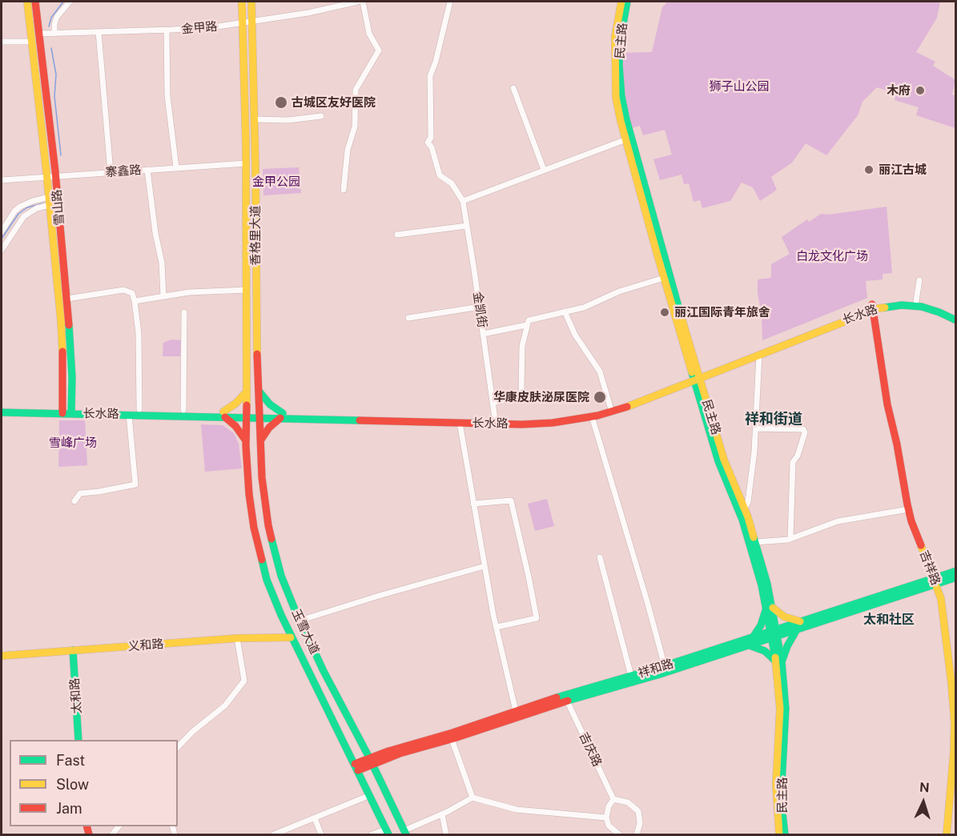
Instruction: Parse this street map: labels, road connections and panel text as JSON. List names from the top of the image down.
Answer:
{
  "streets": {
    "main road": [
      "民主路",
      "雪山路",
      "香格里大道",
      "长水路",
      "吉祥路",
      "玉雪大道",
      "义和路",
      "祥和路",
      "太和路"
    ],
    "street": [
      "金甲路",
      "寨鑫路",
      "金凯街",
      "吉庆路"
    ]
  },
  "crossings": [
    ["金甲路", "雪山路"],
    ["金甲路", "香格里大道"],
    ["民主路", "长水路"],
    ["民主路", "祥和路"],
    ["寨鑫路", "雪山路"],
    ["寨鑫路", "香格里大道"],
    ["雪山路", "长水路"],
    ["香格里大道", "长水路"],
    ["香格里大道", "玉雪大道"],
    ["金凯街", "长水路"],
    ["长水路", "吉祥路"],
    ["长水路", "玉雪大道"],
    ["吉祥路", "祥和路"],
    ["玉雪大道", "义和路"],
    ["玉雪大道", "祥和路"],
    ["义和路", "太和路"],
    ["祥和路", "吉庆路"]
  ],
  "districts": ["祥和街道", "太和社区"],
  "parks": [
    "狮子山公园",
    "金甲公园",
    "白龙文化广场",
    "雪峰广场"
  ],
  "places": [
    "木府",
    "古城区友好医院",
    "丽江古城",
    "丽江国际青年旅舍",
    "华康皮肤泌尿医院"
  ],
  "legend": ["Fast", "Slow", "Jam"],
  "north": "top"
}
